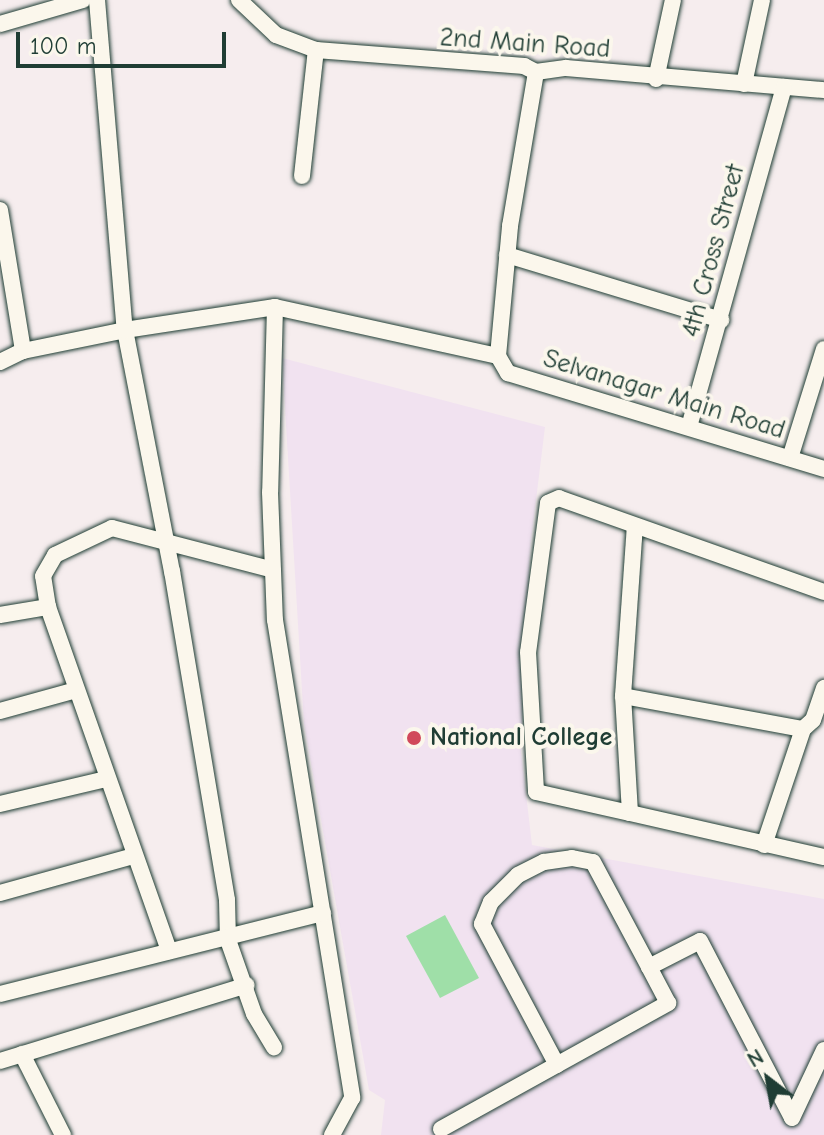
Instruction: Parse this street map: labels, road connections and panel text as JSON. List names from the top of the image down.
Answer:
{
  "streets": {
    "street": ["2nd Main Road", "4th Cross Street", "Selvanagar Main Road"]
  },
  "crossings": [
    ["2nd Main Road", "4th Cross Street"],
    ["4th Cross Street", "Selvanagar Main Road"]
  ],
  "places": ["National College"],
  "scale_bar": "100 m",
  "north": "top left"
}
